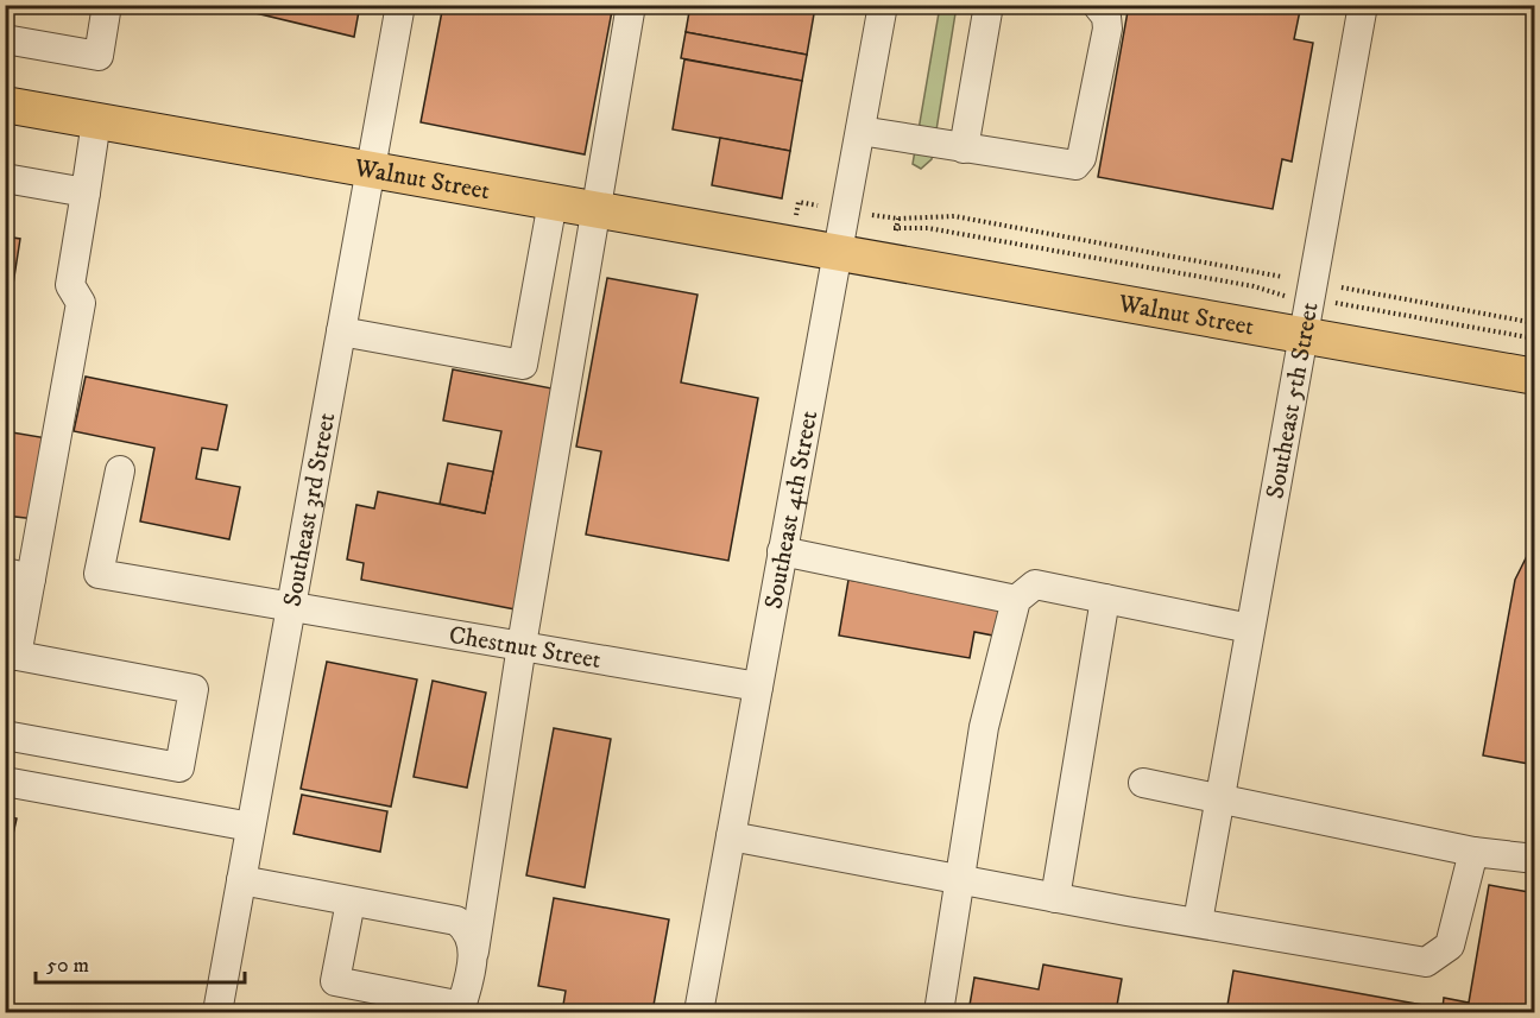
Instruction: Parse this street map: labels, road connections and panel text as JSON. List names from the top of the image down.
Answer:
{
  "streets": {
    "main road": ["Walnut Street"],
    "street": [
      "Southeast 5th Street",
      "Southeast 3rd Street",
      "Southeast 4th Street",
      "Chestnut Street"
    ]
  },
  "crossings": [
    ["Walnut Street", "Southeast 5th Street"],
    ["Walnut Street", "Southeast 3rd Street"],
    ["Walnut Street", "Southeast 4th Street"],
    ["Southeast 3rd Street", "Chestnut Street"],
    ["Southeast 4th Street", "Chestnut Street"]
  ],
  "scale_bar": "50 m"
}
